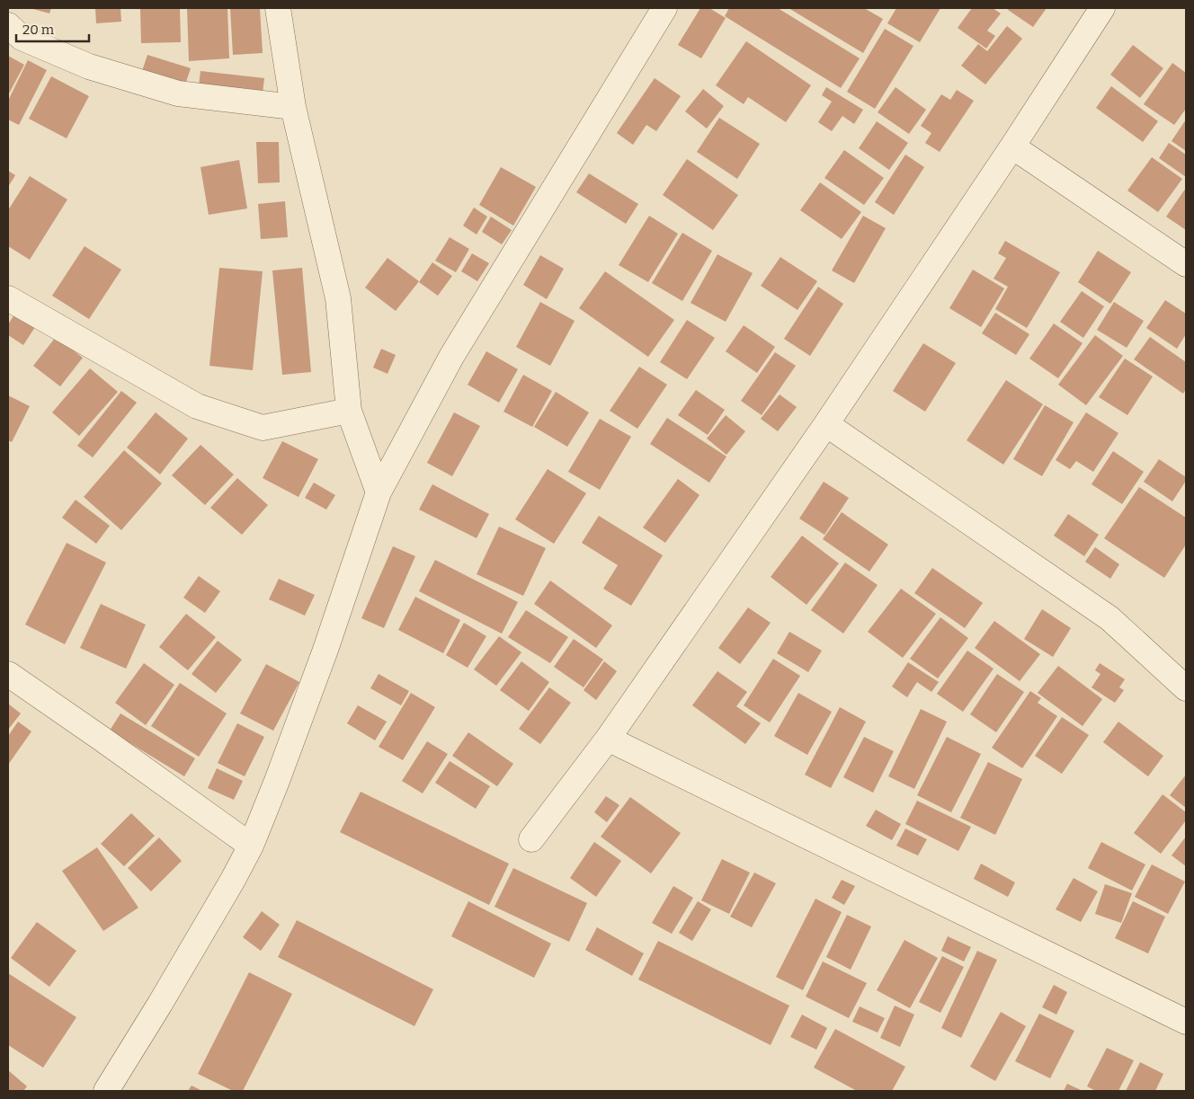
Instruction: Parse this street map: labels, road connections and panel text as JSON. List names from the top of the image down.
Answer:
{
  "scale_bar": "20 m"
}
